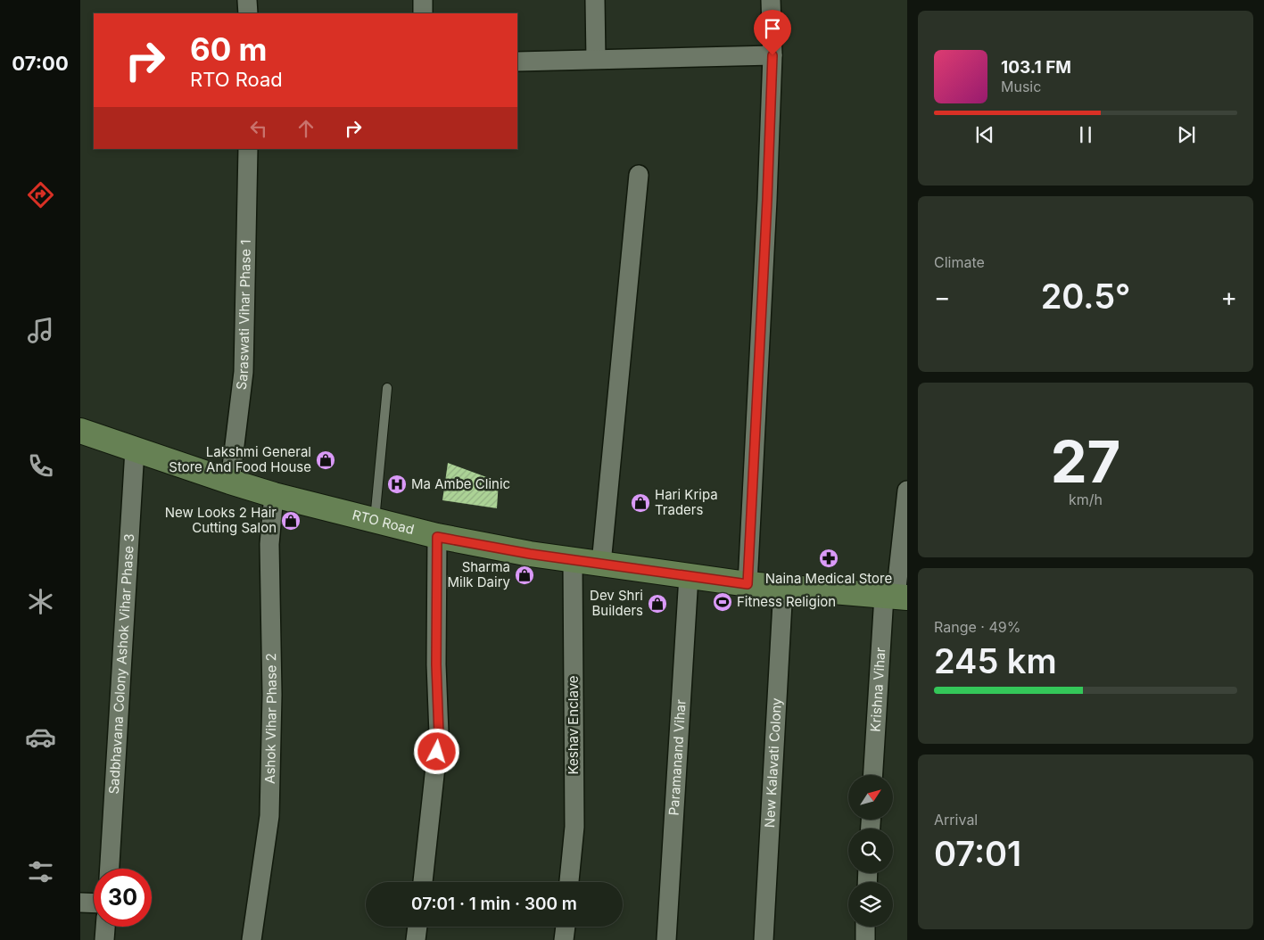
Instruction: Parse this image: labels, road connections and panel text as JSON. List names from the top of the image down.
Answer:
{
  "streets": {
    "street": [
      "Saraswati Vihar Phase 1",
      "RTO Road",
      "Sadbhavana Colony Ashok Vihar Phase 3",
      "Krishna Vihar",
      "Ashok Vihar Phase 2",
      "Keshav Enclave",
      "Paramanand Vihar",
      "New Kalavati Colony"
    ]
  },
  "crossings": [
    ["Saraswati Vihar Phase 1", "RTO Road"],
    ["RTO Road", "Sadbhavana Colony Ashok Vihar Phase 3"],
    ["RTO Road", "Krishna Vihar"],
    ["RTO Road", "Ashok Vihar Phase 2"],
    ["RTO Road", "Keshav Enclave"],
    ["RTO Road", "Paramanand Vihar"],
    ["RTO Road", "New Kalavati Colony"]
  ],
  "places": {
    "shop": [
      "Lakshmi General Store And Food House",
      "Hari Kripa Traders",
      "New Looks 2 Hair Cutting Salon",
      "Sharma Milk Dairy",
      "Dev Shri Builders"
    ],
    "hospital": ["Ma Ambe Clinic"],
    "pharmacy": ["Naina Medical Store"],
    "sports": ["Fitness Religion"]
  },
  "north": "top right",
  "page": {
    "tabs": "07:00",
    "turn": ["60 m", "RTO Road"],
    "song": ["103.1 FM", "Music"],
    "tile": [
      "Climate",
      ["27", "km/h"],
      ["Range · 49%", "245 km"],
      ["Arrival", "07:01"]
    ],
    "heat": ["−", "20.5°", "+"],
    "limit": "30",
    "trip": "07:01 · 1 min · 300 m"
  }
}
